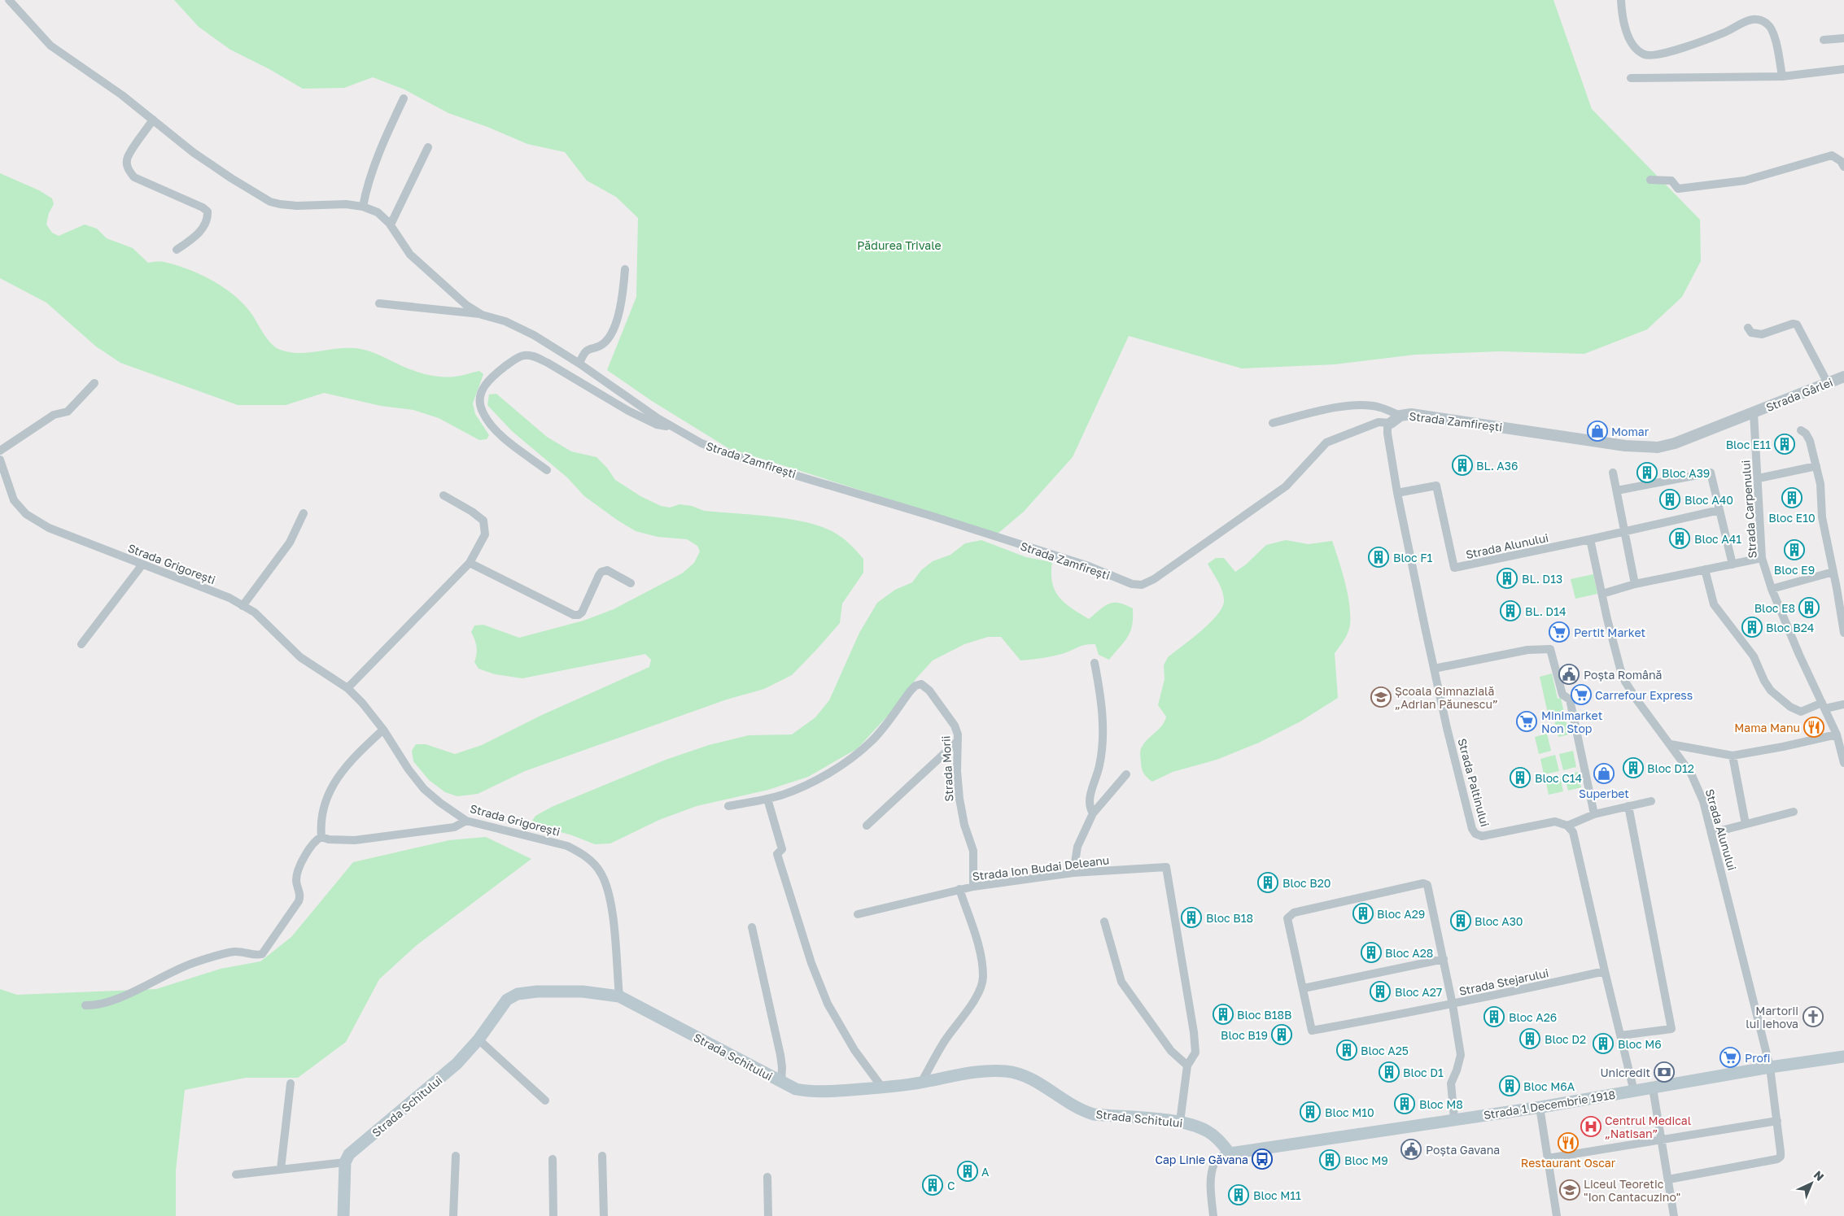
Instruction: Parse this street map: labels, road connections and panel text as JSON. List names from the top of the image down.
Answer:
{
  "streets": {
    "main road": ["Strada Schitului", "Strada 1 Decembrie 1918"],
    "street": [
      "Strada Gârlei",
      "Strada Zamfirești",
      "Strada Carpenului",
      "Strada Alunului",
      "Strada Grigorești",
      "Strada Morii",
      "Strada Paltinului",
      "Strada Ion Budai Deleanu",
      "Strada Stejarului"
    ]
  },
  "crossings": [
    ["Strada Gârlei", "Strada Zamfirești"],
    ["Strada Gârlei", "Strada Carpenului"],
    ["Strada Zamfirești", "Strada Carpenului"],
    ["Strada Zamfirești", "Strada Paltinului"],
    ["Strada Alunului", "Strada Paltinului"],
    ["Strada Alunului", "Strada 1 Decembrie 1918"],
    ["Strada Grigorești", "Strada Schitului"],
    ["Strada Morii", "Strada Ion Budai Deleanu"],
    ["Strada Ion Budai Deleanu", "Strada Schitului"],
    ["Strada Schitului", "Strada 1 Decembrie 1918"]
  ],
  "parks": ["Pădurea Trivale"],
  "places": {
    "shop": ["Momar", "Superbet"],
    "building": [
      "Bloc E11",
      "BL. A36",
      "Bloc A39",
      "Bloc E10",
      "Bloc A40",
      "Bloc A41",
      "Bloc E9",
      "Bloc F1",
      "BL. D13",
      "Bloc E8",
      "BL. D14",
      "Bloc B24",
      "Bloc D12",
      "Bloc C14",
      "Bloc B20",
      "Bloc A29",
      "Bloc B18",
      "Bloc A30",
      "Bloc A28",
      "Bloc A27",
      "Bloc B18B",
      "Bloc A26",
      "Bloc B19",
      "Bloc D2",
      "Bloc M6",
      "Bloc A25",
      "Bloc D1",
      "Bloc M6A",
      "Bloc M8",
      "Bloc M10",
      "Bloc M9",
      "A",
      "C",
      "Bloc M11"
    ],
    "supermarket": [
      "Pertit Market",
      "Carrefour Express",
      "Minimarket Non Stop",
      "Profi"
    ],
    "public building": ["Poșta Română", "Poșta Gavana"],
    "school or university": ["Școala Gimnazială „Adrian Păunescu”", "Liceul Teoretic \"Ion Cantacuzino\""],
    "restaurant": ["Mama Manu", "Restaurant Oscar"],
    "church": ["Martorii lui Iehova"],
    "bank": ["Unicredit"],
    "hospital": ["Centrul Medical „Natisan”"],
    "bus stop": ["Cap Linie Găvana"]
  },
  "north": "top right"
}
